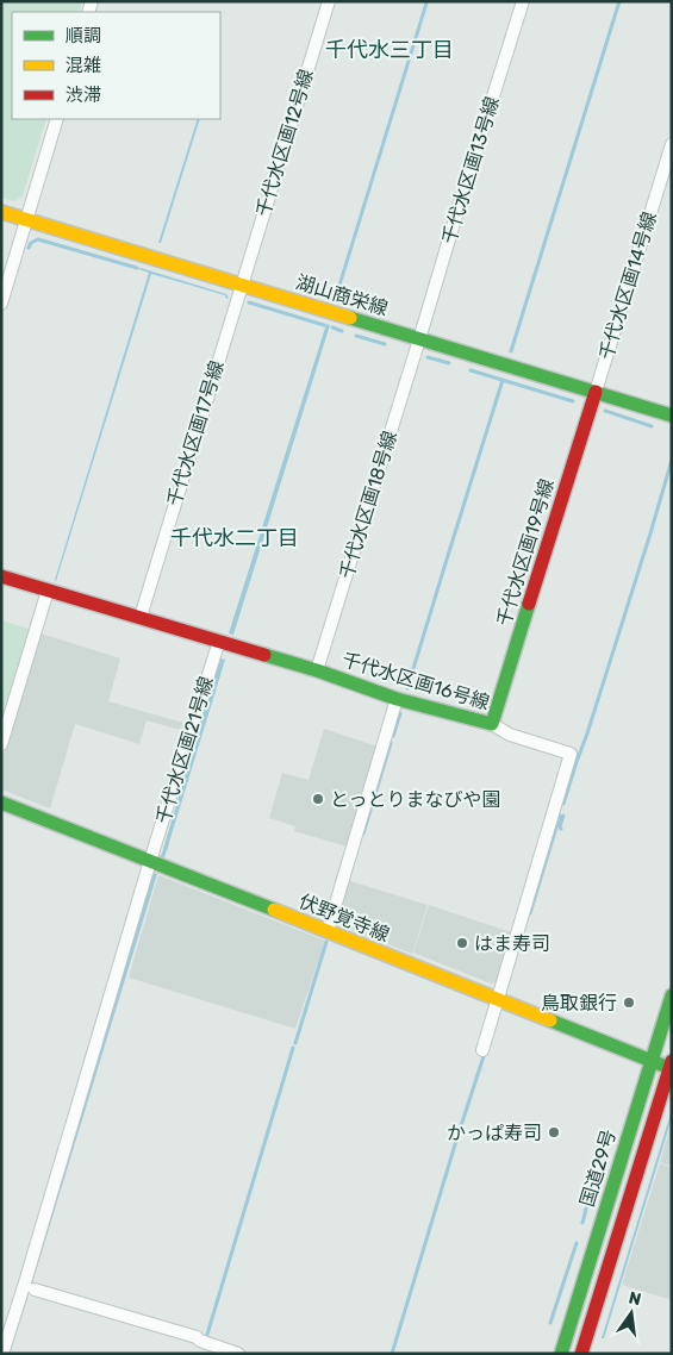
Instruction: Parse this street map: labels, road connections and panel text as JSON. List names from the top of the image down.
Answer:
{
  "streets": {
    "main road": [
      "湖山商栄線",
      "千代水区画19号線",
      "千代水区画16号線",
      "伏野覚寺線",
      "国道29号"
    ],
    "street": [
      "千代水区画12号線",
      "千代水区画13号線",
      "千代水区画14号線",
      "千代水区画17号線",
      "千代水区画18号線",
      "千代水区画21号線"
    ]
  },
  "crossings": [
    ["千代水区画12号線", "湖山商栄線"],
    ["千代水区画12号線", "千代水区画17号線"],
    ["千代水区画13号線", "湖山商栄線"],
    ["千代水区画13号線", "千代水区画18号線"],
    ["千代水区画14号線", "湖山商栄線"],
    ["千代水区画14号線", "千代水区画19号線"],
    ["湖山商栄線", "千代水区画17号線"],
    ["湖山商栄線", "千代水区画18号線"],
    ["湖山商栄線", "千代水区画19号線"],
    ["千代水区画17号線", "千代水区画16号線"],
    ["千代水区画18号線", "千代水区画16号線"],
    ["千代水区画19号線", "千代水区画16号線"],
    ["千代水区画16号線", "千代水区画21号線"],
    ["千代水区画16号線", "伏野覚寺線"],
    ["千代水区画21号線", "伏野覚寺線"],
    ["伏野覚寺線", "国道29号"]
  ],
  "districts": ["千代水三丁目", "千代水二丁目"],
  "places": [
    "とっとりまなびや園",
    "はま寿司",
    "鳥取銀行",
    "かっぱ寿司"
  ],
  "legend": ["順調", "混雑", "渋滞"],
  "north": "top"
}
